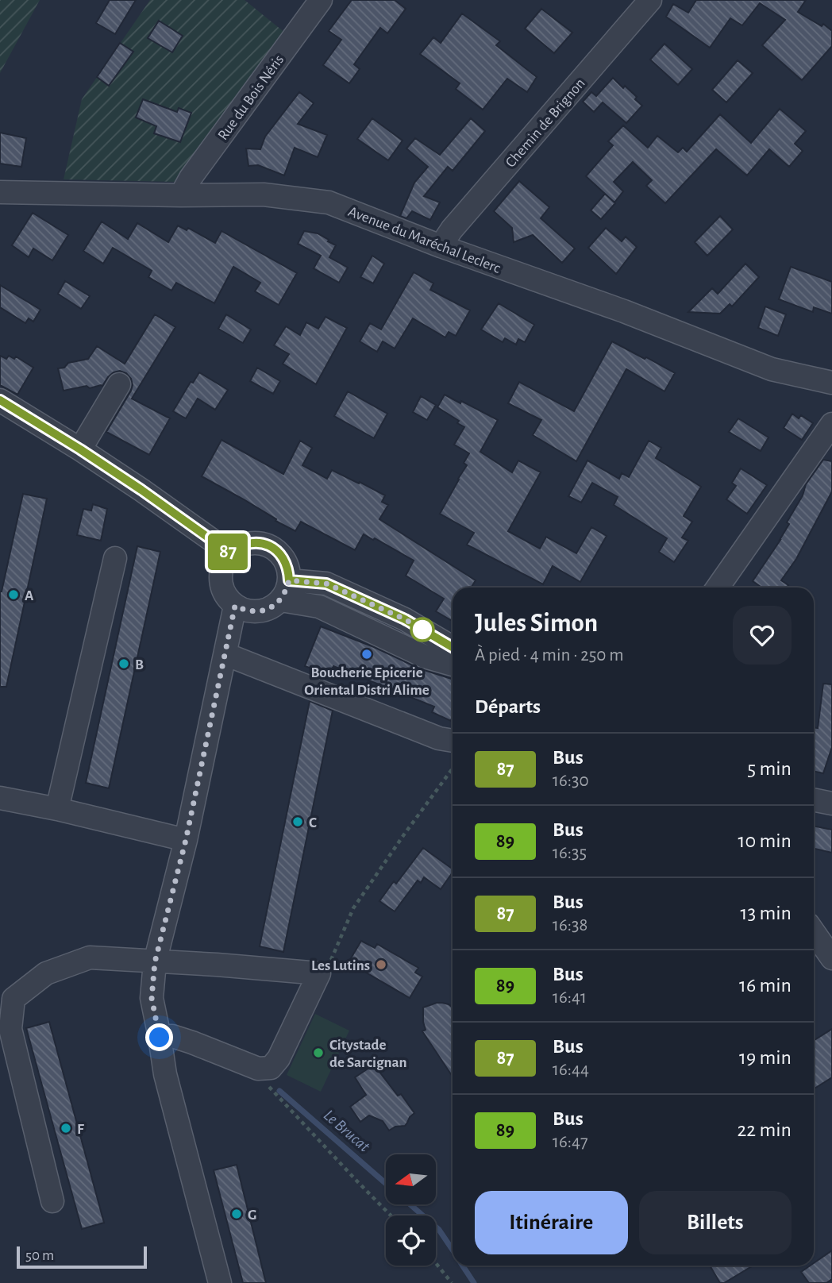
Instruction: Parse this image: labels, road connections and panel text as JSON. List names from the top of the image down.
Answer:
{
  "streets": {
    "street": ["Rue du Bois Néris", "Chemin de Brignon", "Avenue du Maréchal Leclerc"]
  },
  "crossings": [
    ["Rue du Bois Néris", "Avenue du Maréchal Leclerc"],
    ["Chemin de Brignon", "Avenue du Maréchal Leclerc"]
  ],
  "water": ["Le Brucat"],
  "places": [
    "A",
    "Boucherie Epicerie Oriental Distri Alime",
    "B",
    "C",
    "Les Lutins",
    "Citystade de Sarcignan",
    "F",
    "G"
  ],
  "lines": ["bus line 87"],
  "scale_bar": "50 m",
  "north": "left",
  "page": {
    "on_map": "87",
    "heading": [
      ["Jules Simon", "À pied · 4 min · 250 m"],
      "Départs"
    ],
    "list": [
      {
        "mark": "87",
        "name": "Bus",
        "note": "16:30",
        "value": "5 min"
      },
      {
        "mark": "89",
        "name": "Bus",
        "note": "16:35",
        "value": "10 min"
      },
      {
        "mark": "87",
        "name": "Bus",
        "note": "16:38",
        "value": "13 min"
      },
      {
        "mark": "89",
        "name": "Bus",
        "note": "16:41",
        "value": "16 min"
      },
      {
        "mark": "87",
        "name": "Bus",
        "note": "16:44",
        "value": "19 min"
      },
      {
        "mark": "89",
        "name": "Bus",
        "note": "16:47",
        "value": "22 min"
      }
    ],
    "buttons": ["Itinéraire", "Billets"],
    "scale": "50 m"
  }
}
